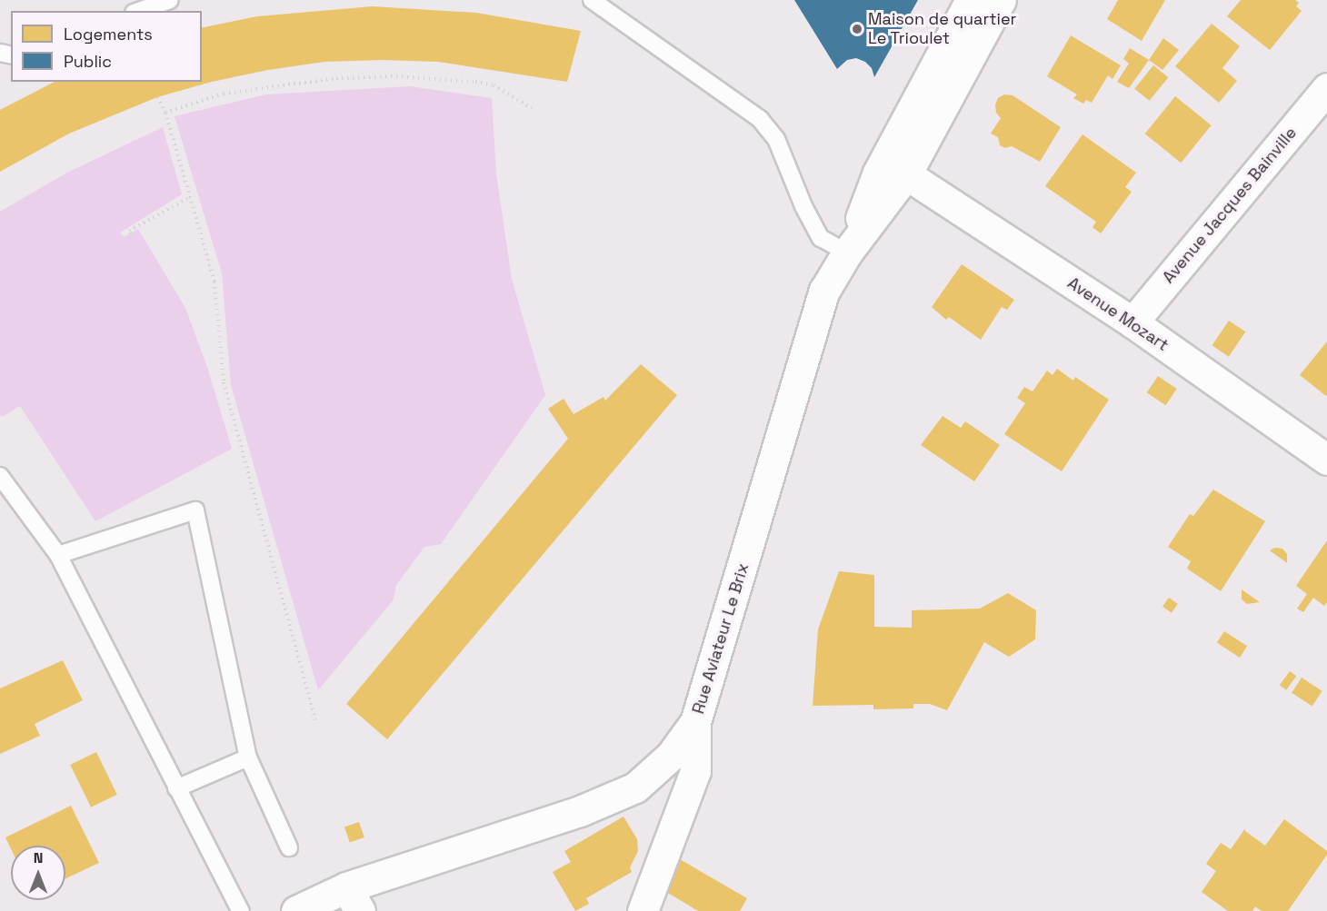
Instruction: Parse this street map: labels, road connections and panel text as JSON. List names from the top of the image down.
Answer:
{
  "streets": {
    "main road": ["Avenue Jacques Bainville", "Avenue Mozart", "Rue Aviateur Le Brix"]
  },
  "crossings": [
    ["Avenue Jacques Bainville", "Avenue Mozart"],
    ["Avenue Mozart", "Rue Aviateur Le Brix"]
  ],
  "places": ["Maison de quartier Le Trioulet"],
  "legend": ["Logements", "Public"],
  "north": "top"
}
